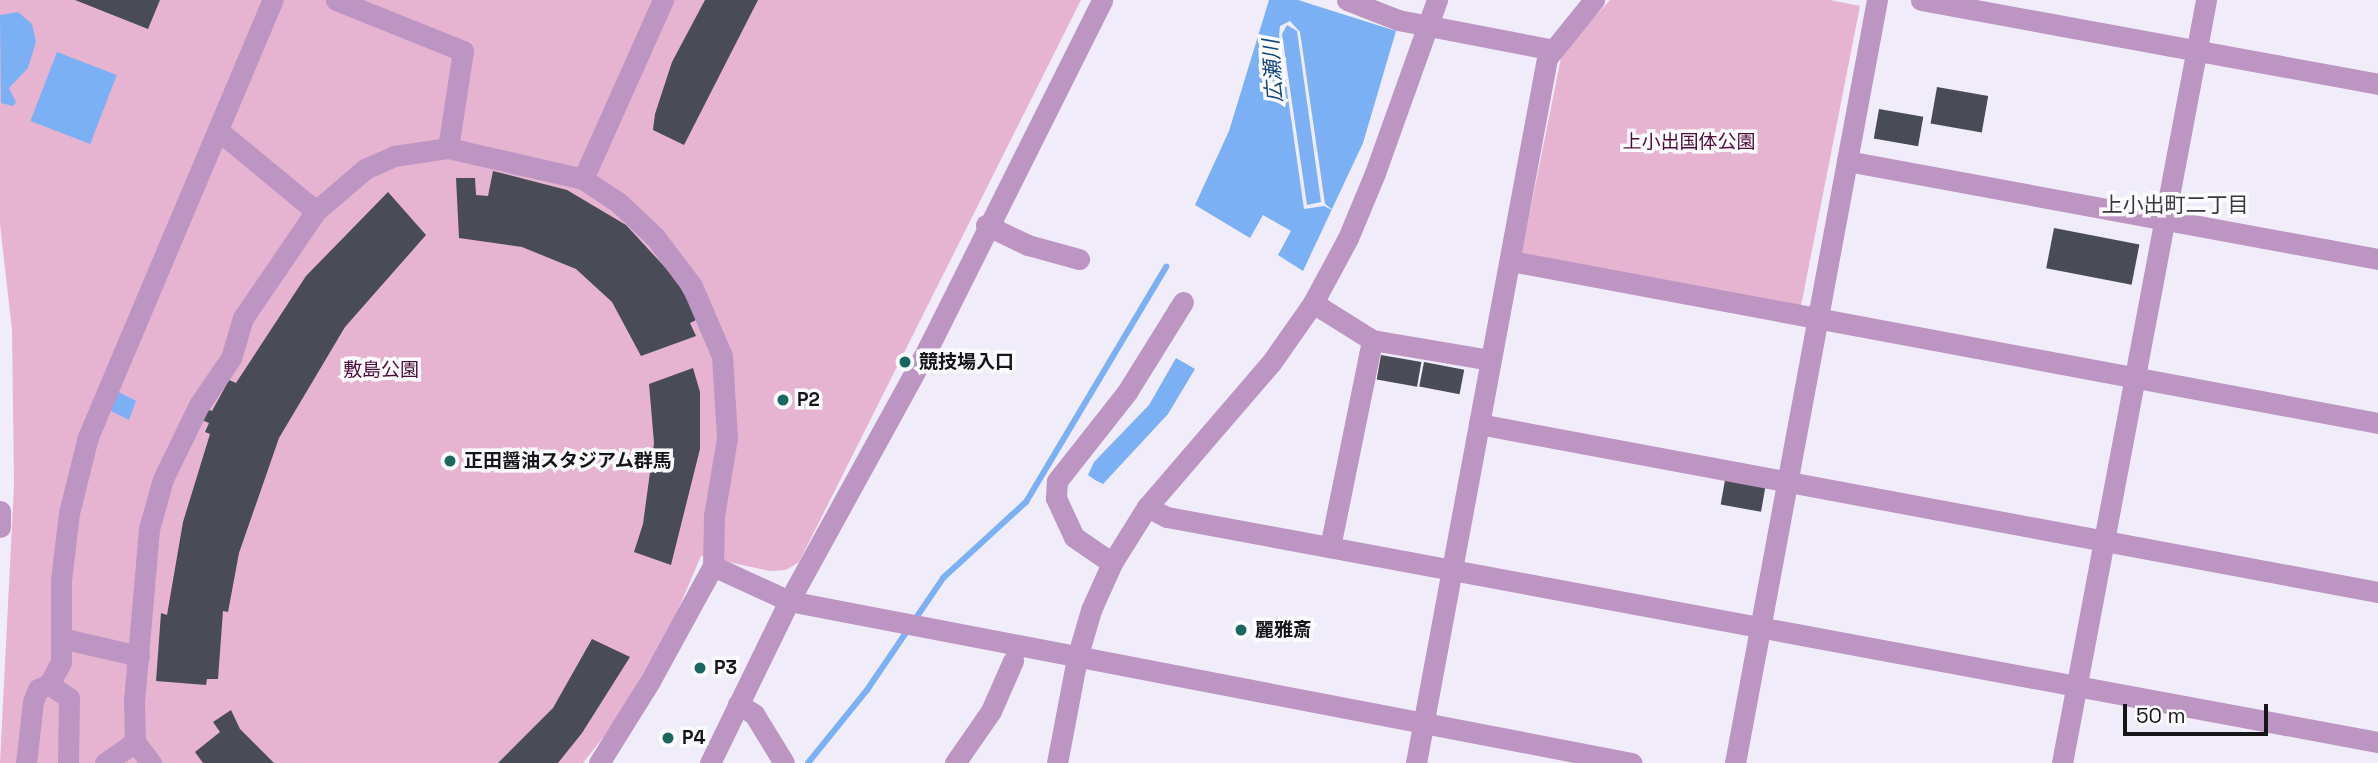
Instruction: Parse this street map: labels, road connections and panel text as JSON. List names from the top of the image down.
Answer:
{
  "districts": ["上小出町二丁目"],
  "water": ["広瀬川"],
  "parks": ["上小出国体公園", "敷島公園"],
  "places": [
    "競技場入口",
    "P2",
    "正田醤油スタジアム群馬",
    "麗雅斎",
    "P3",
    "P4"
  ],
  "scale_bar": "50 m"
}
